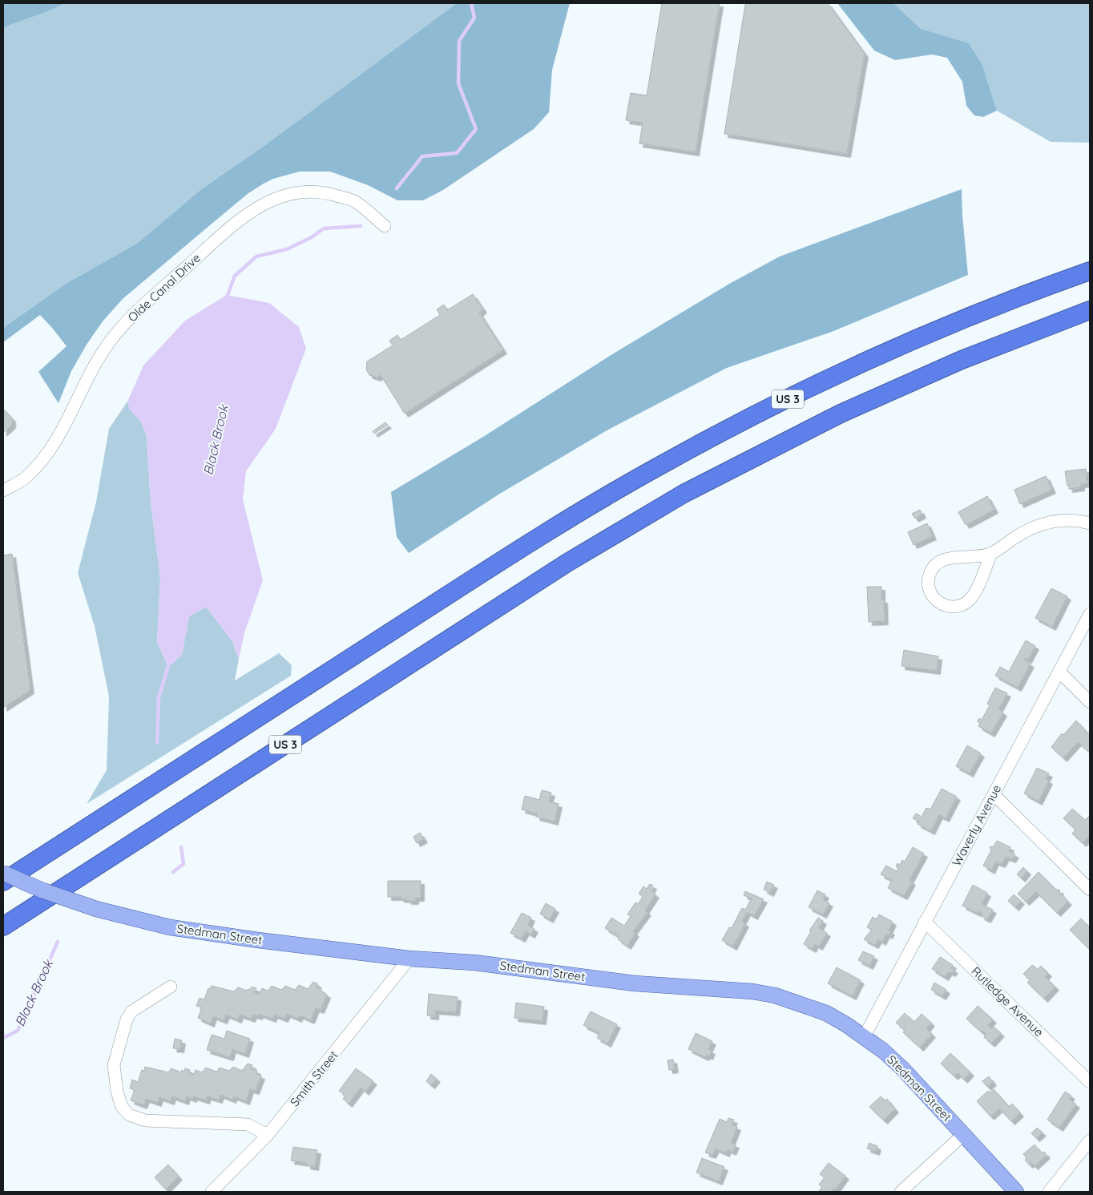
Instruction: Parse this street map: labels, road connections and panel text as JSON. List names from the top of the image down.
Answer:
{
  "streets": {
    "highway": ["US 3"],
    "main road": ["Stedman Street"],
    "street": [
      "Olde Canal Drive",
      "Waverly Avenue",
      "Rutledge Avenue",
      "Smith Street"
    ]
  },
  "crossings": [
    ["Waverly Avenue", "Stedman Street"],
    ["Waverly Avenue", "Rutledge Avenue"],
    ["Stedman Street", "Smith Street"]
  ],
  "water": ["Black Brook"]
}
